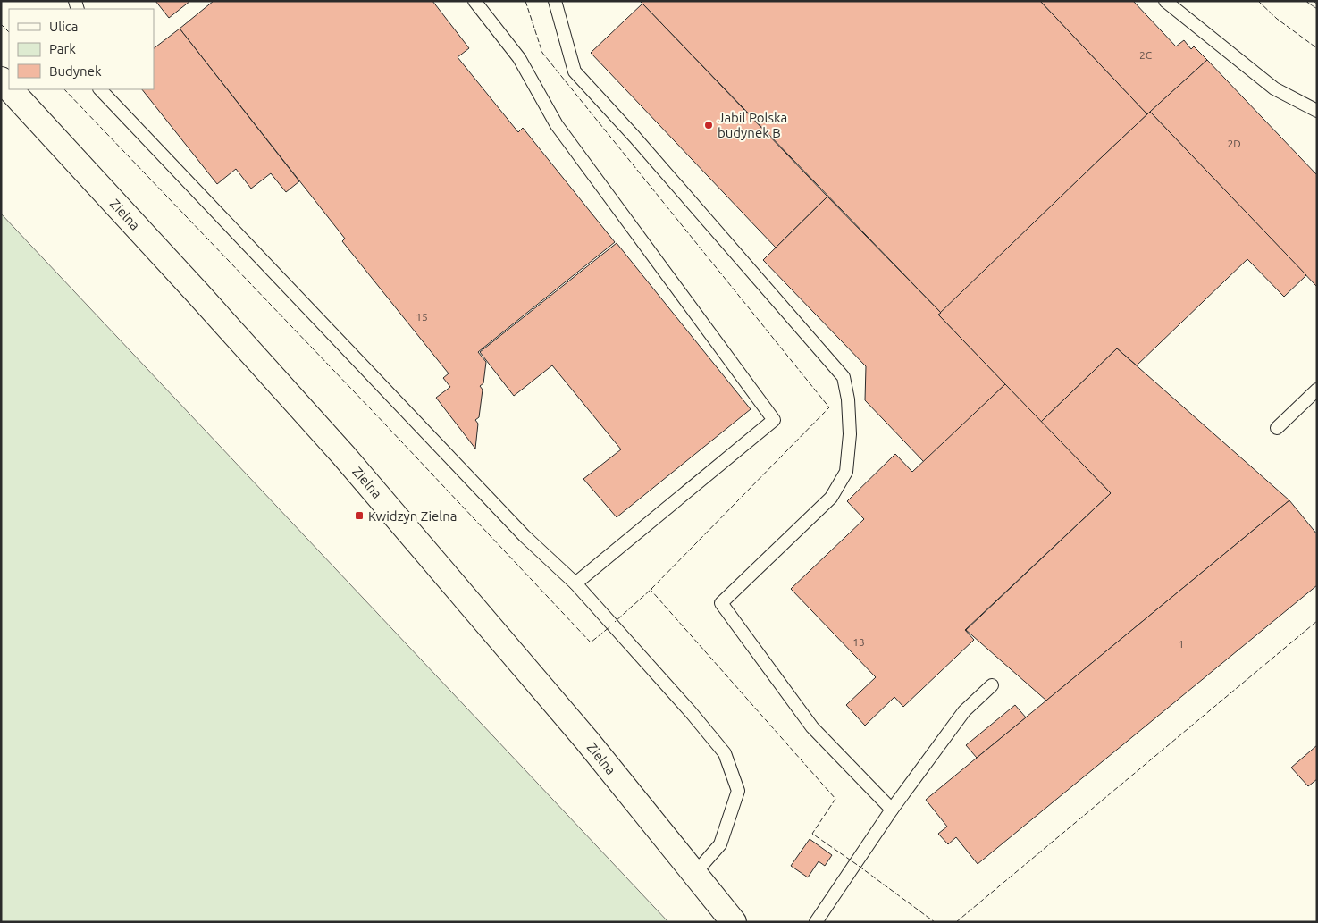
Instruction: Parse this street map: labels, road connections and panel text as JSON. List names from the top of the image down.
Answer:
{
  "streets": {
    "street": ["Zielna"]
  },
  "places": {
    "other": ["Jabil Polska budynek B"],
    "transit": ["Kwidzyn Zielna"]
  },
  "house_numbers": [
    "2C",
    "2D",
    "15",
    "13",
    "1"
  ],
  "legend": ["Ulica", "Park", "Budynek"]
}
